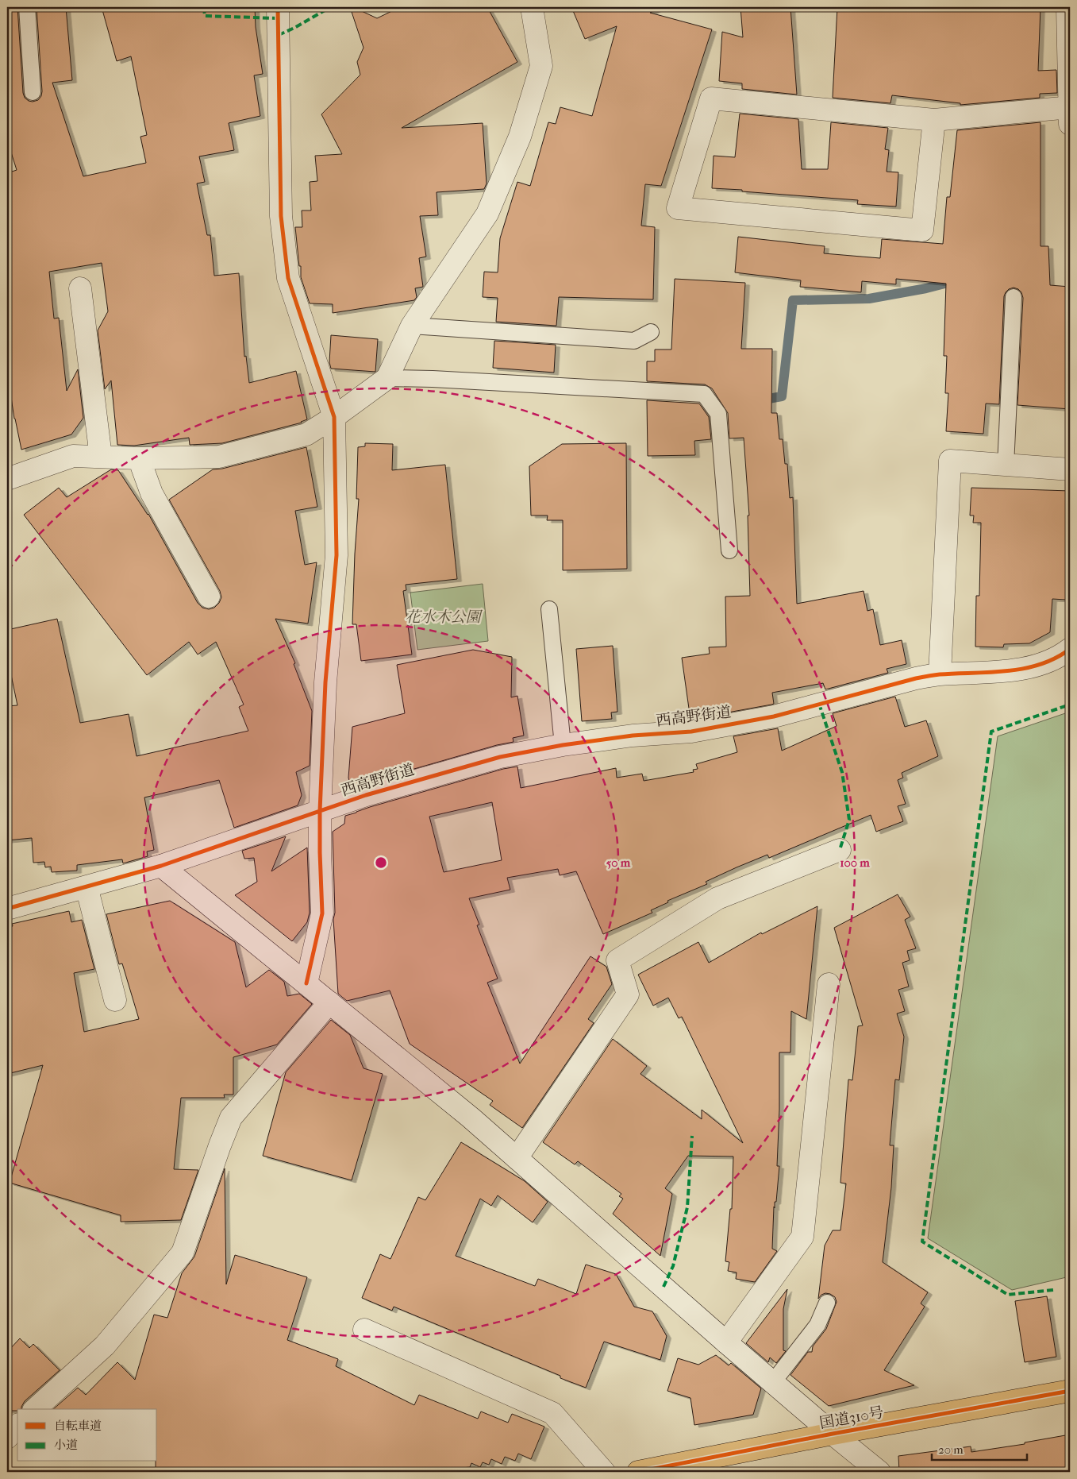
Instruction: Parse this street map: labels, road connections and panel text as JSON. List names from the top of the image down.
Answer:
{
  "streets": {
    "highway": ["国道310号"],
    "street": ["西高野街道"]
  },
  "parks": ["花水木公園"],
  "legend": ["自転車道", "小道"],
  "scale_bar": "20 m",
  "rings": ["50 m", "100 m"]
}
